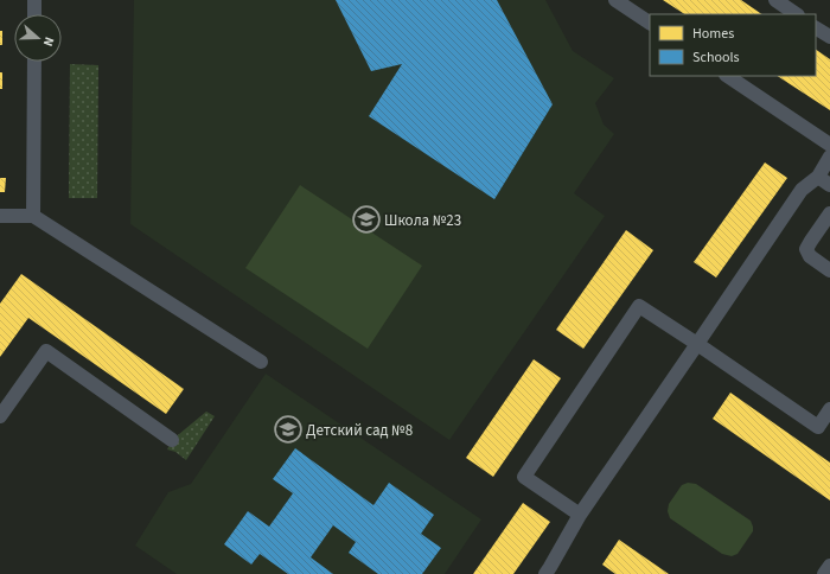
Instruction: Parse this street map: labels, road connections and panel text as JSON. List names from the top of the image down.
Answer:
{
  "places": {
    "school or university": ["Школа №23", "Детский сад №8"]
  },
  "legend": ["Homes", "Schools"],
  "north": "right"
}
